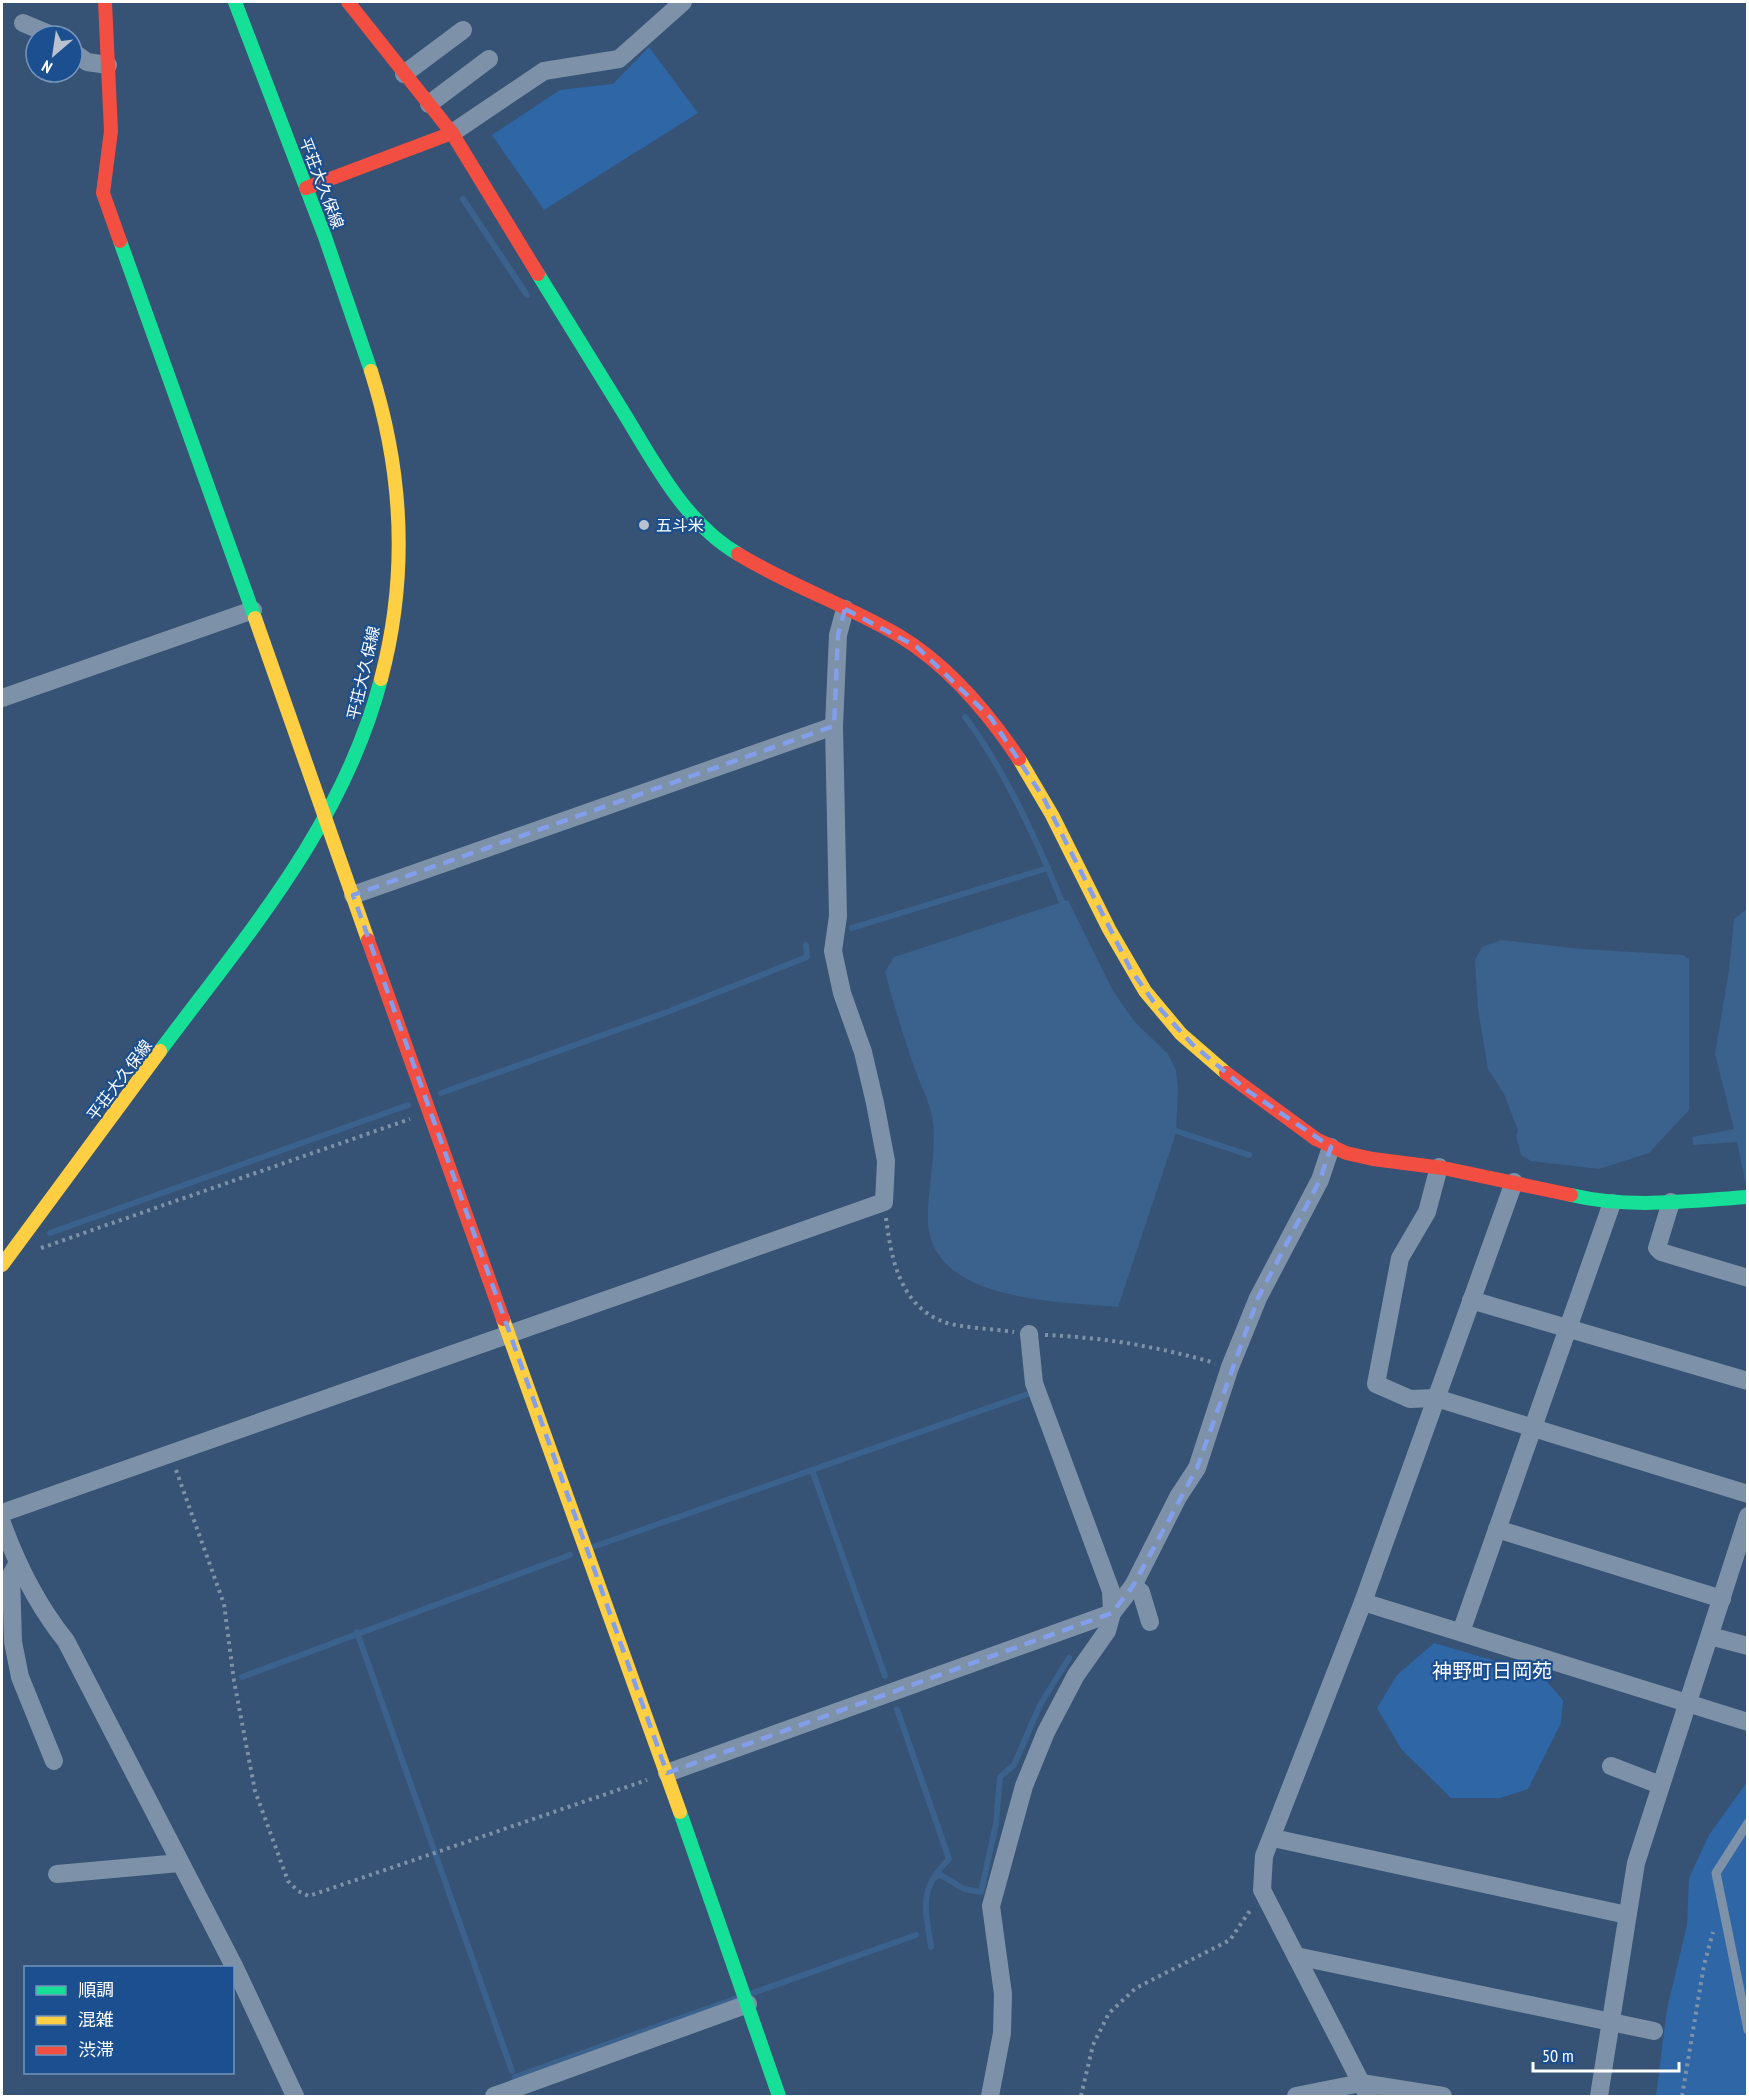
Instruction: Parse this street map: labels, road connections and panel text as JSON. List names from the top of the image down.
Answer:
{
  "streets": {
    "street": ["平荘大久保線"]
  },
  "districts": ["神野町日岡苑"],
  "places": ["五斗米"],
  "legend": ["順調", "混雑", "渋滞"],
  "scale_bar": "50 m",
  "north": "bottom left"
}
